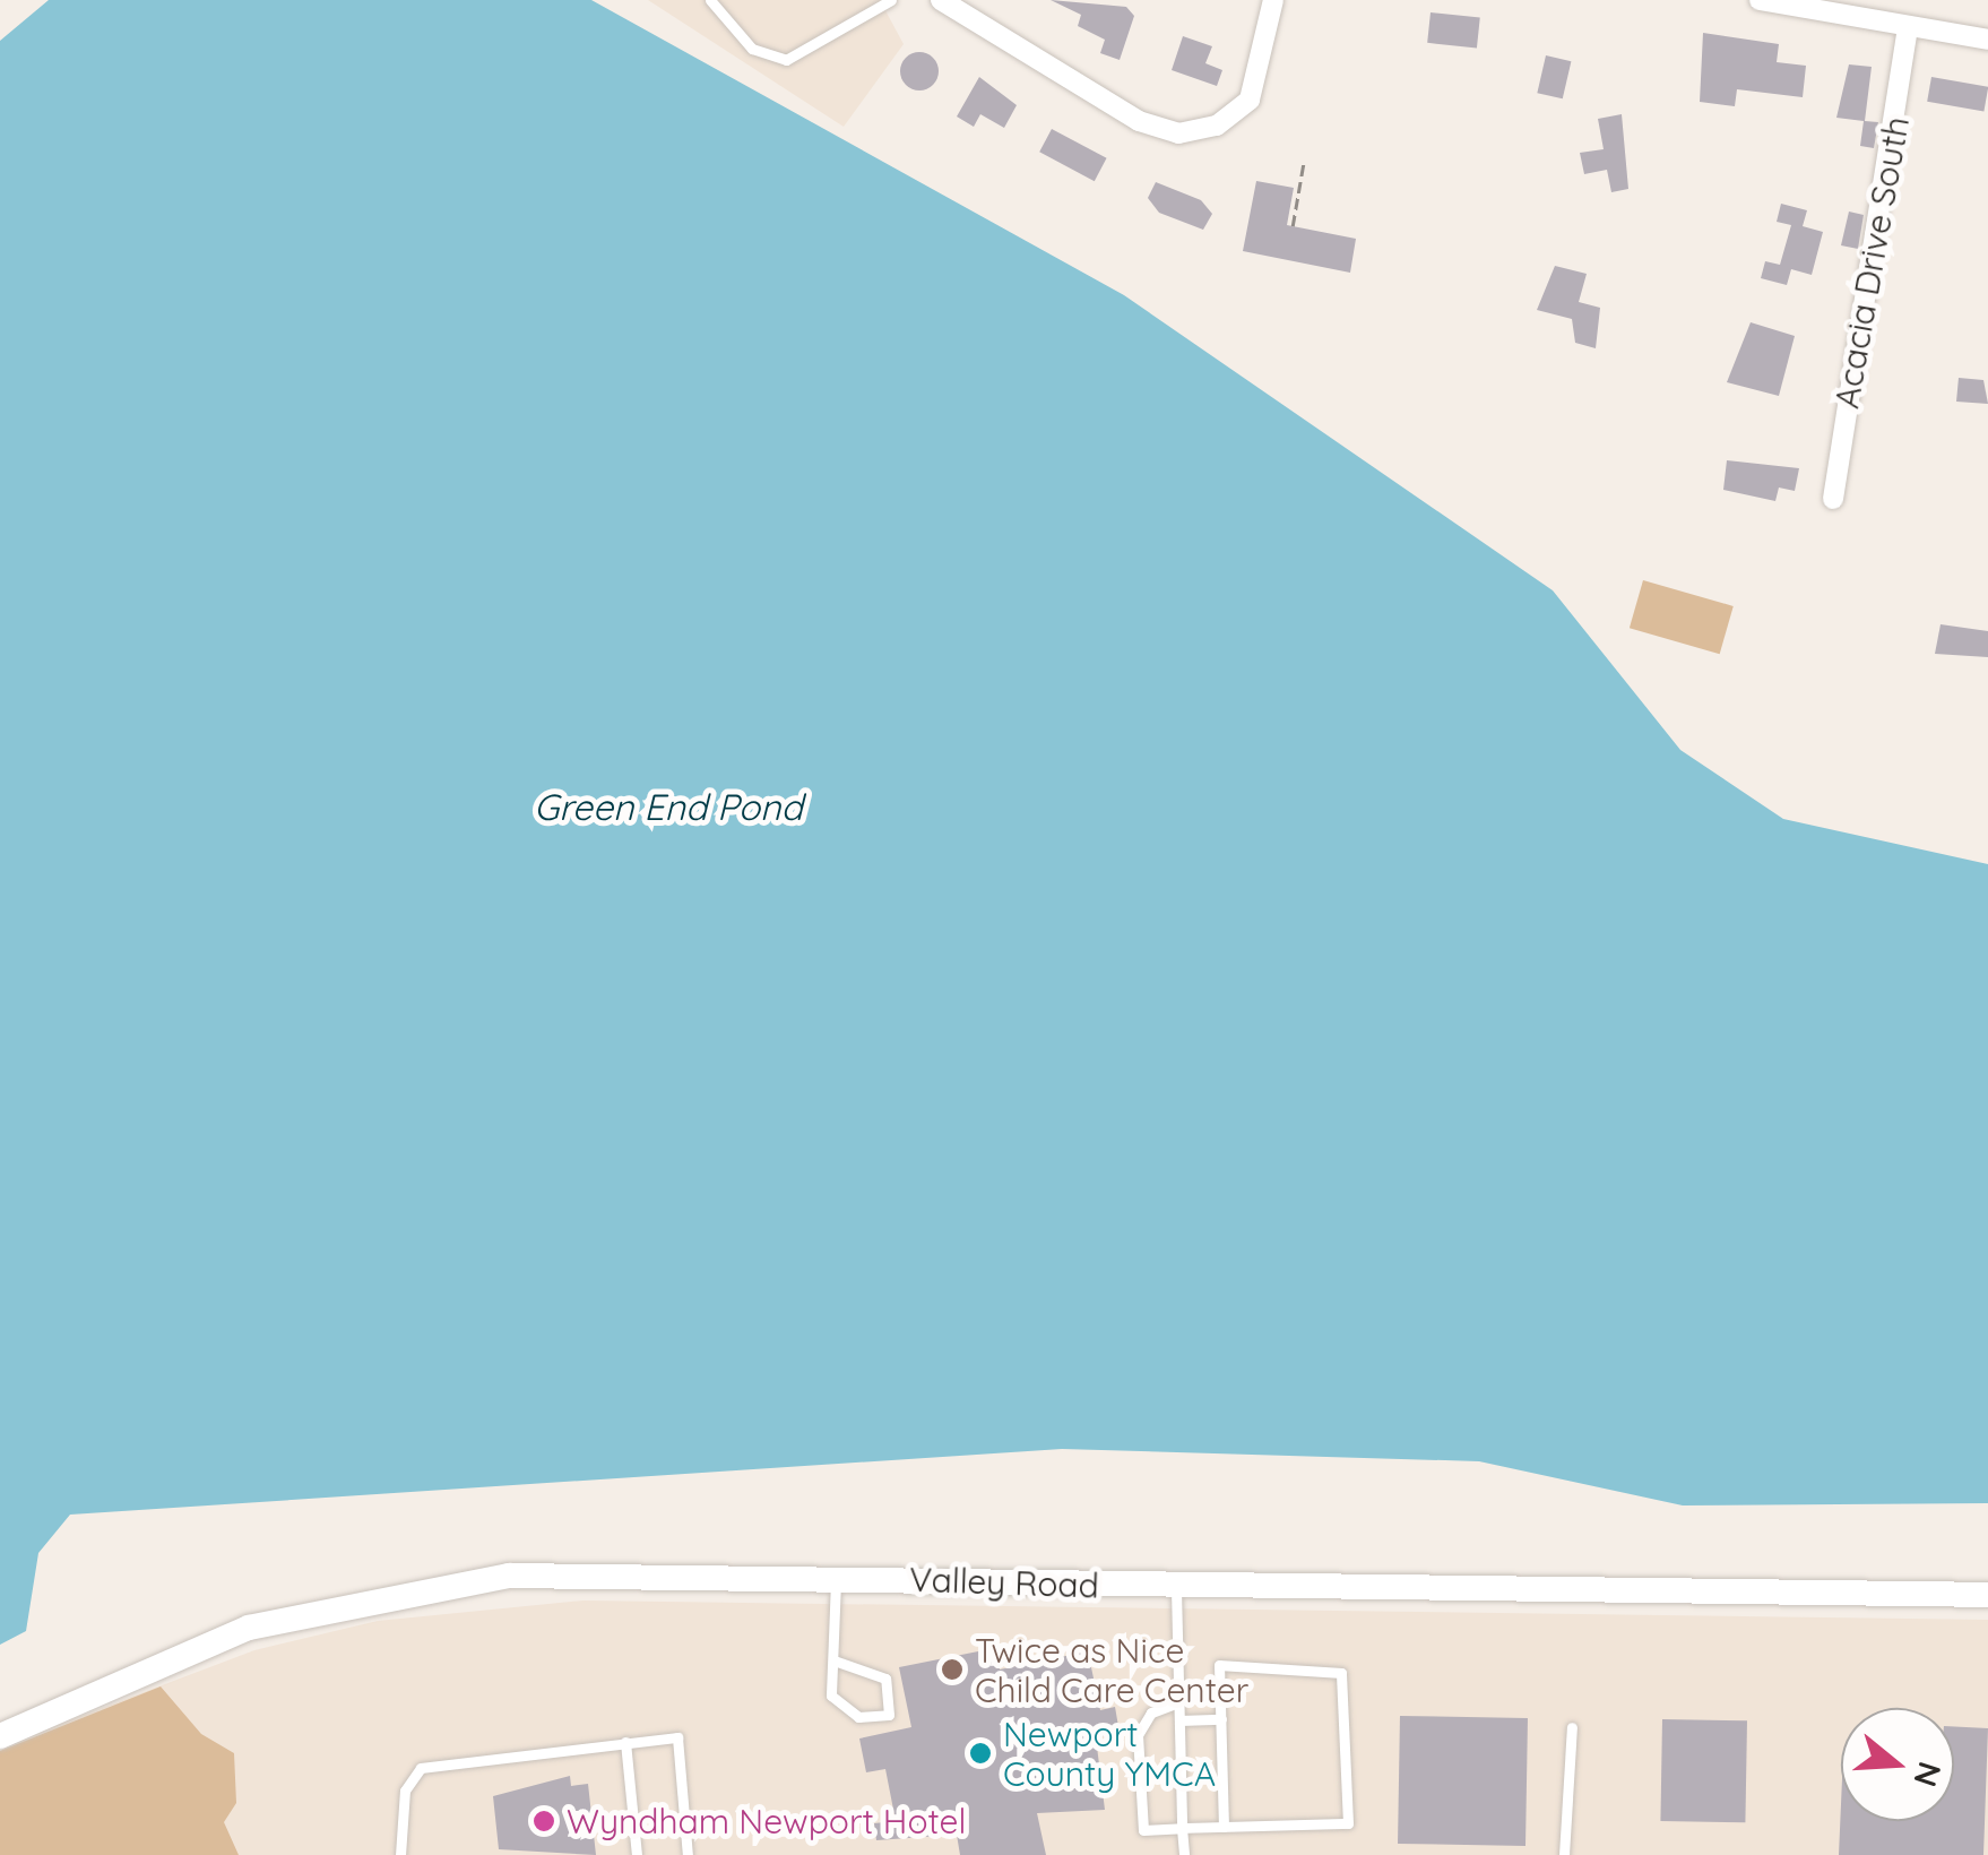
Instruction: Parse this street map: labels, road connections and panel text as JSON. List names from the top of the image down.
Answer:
{
  "streets": {
    "main road": ["Valley Road"],
    "street": ["Acacia Drive South"]
  },
  "water": ["Green End Pond"],
  "places": ["Twice as Nice Child Care Center", "Newport County YMCA", "Wyndham Newport Hotel"],
  "north": "right"
}
